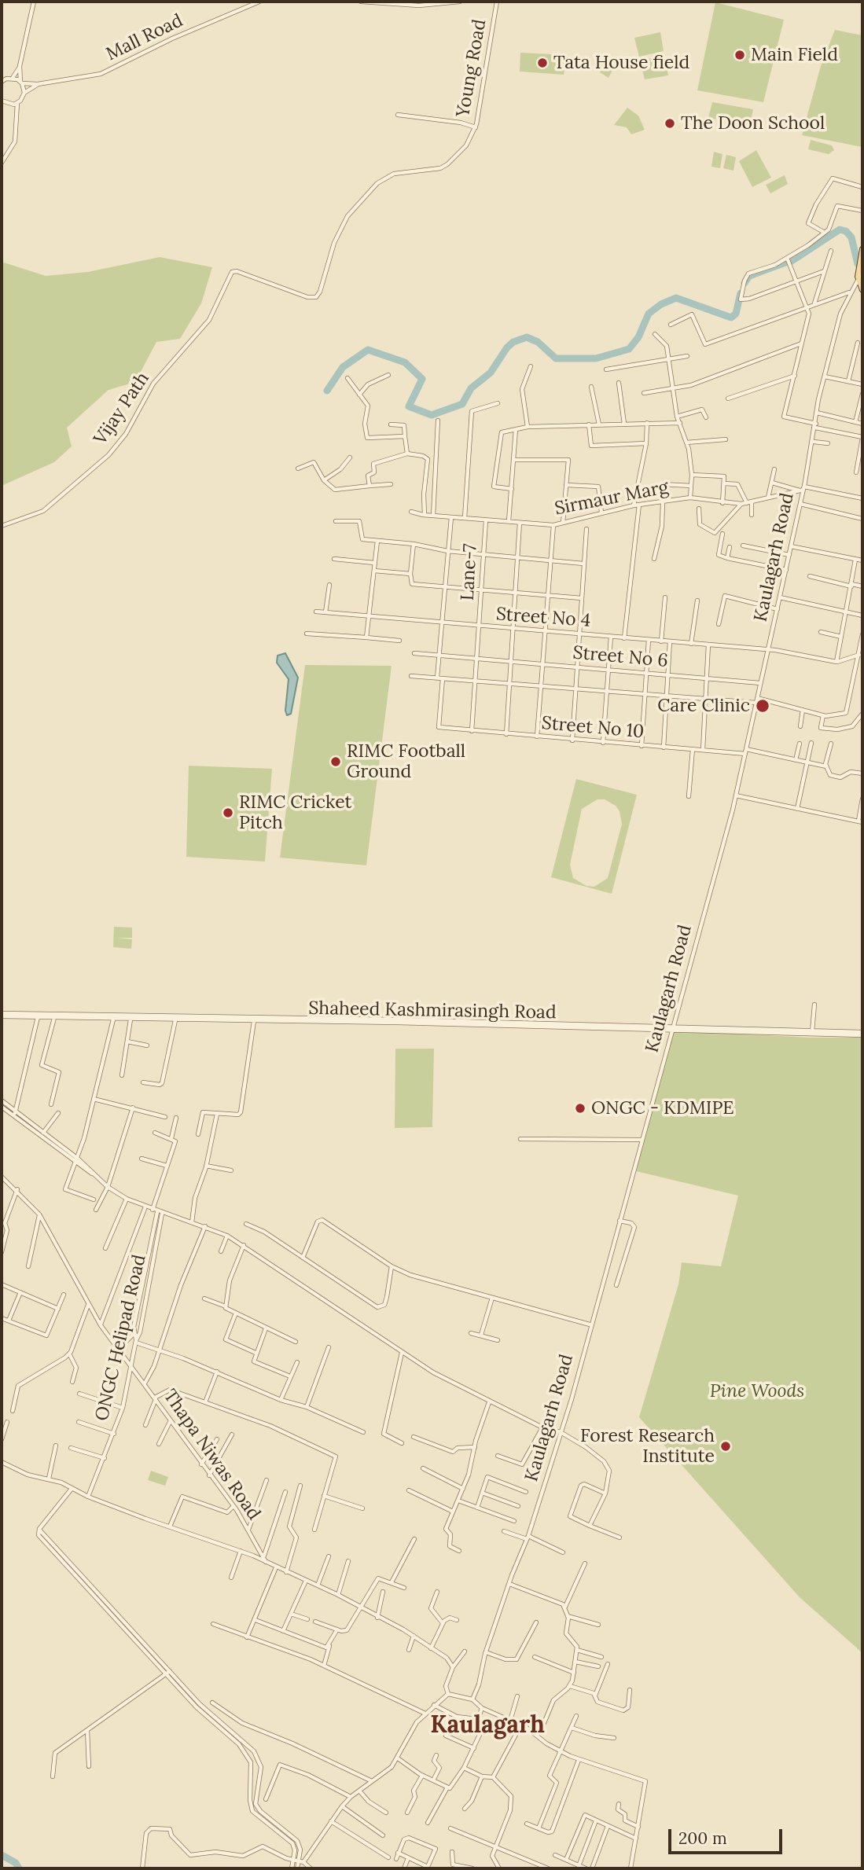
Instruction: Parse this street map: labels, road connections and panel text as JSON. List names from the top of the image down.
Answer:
{
  "streets": {
    "street": [
      "Mall Road",
      "Young Road",
      "Vijay Path",
      "Sirmaur Marg",
      "Kaulagarh Road",
      "Lane-7",
      "Street No 4",
      "Street No 6",
      "Street No 10",
      "Shaheed Kashmirasingh Road",
      "ONGC Helipad Road",
      "Thapa Niwas Road"
    ]
  },
  "crossings": [
    ["Young Road", "Vijay Path"],
    ["Sirmaur Marg", "Kaulagarh Road"],
    ["Sirmaur Marg", "Lane-7"],
    ["Kaulagarh Road", "Street No 4"],
    ["Kaulagarh Road", "Street No 6"],
    ["Kaulagarh Road", "Street No 10"],
    ["Kaulagarh Road", "Shaheed Kashmirasingh Road"],
    ["Lane-7", "Street No 4"],
    ["Lane-7", "Street No 6"],
    ["Lane-7", "Street No 10"],
    ["ONGC Helipad Road", "Thapa Niwas Road"]
  ],
  "districts": ["Kaulagarh"],
  "parks": ["Pine Woods"],
  "places": [
    "Main Field",
    "Tata House field",
    "The Doon School",
    "Care Clinic",
    "RIMC Football Ground",
    "RIMC Cricket Pitch",
    "ONGC - KDMIPE",
    "Forest Research Institute"
  ],
  "scale_bar": "200 m"
}
